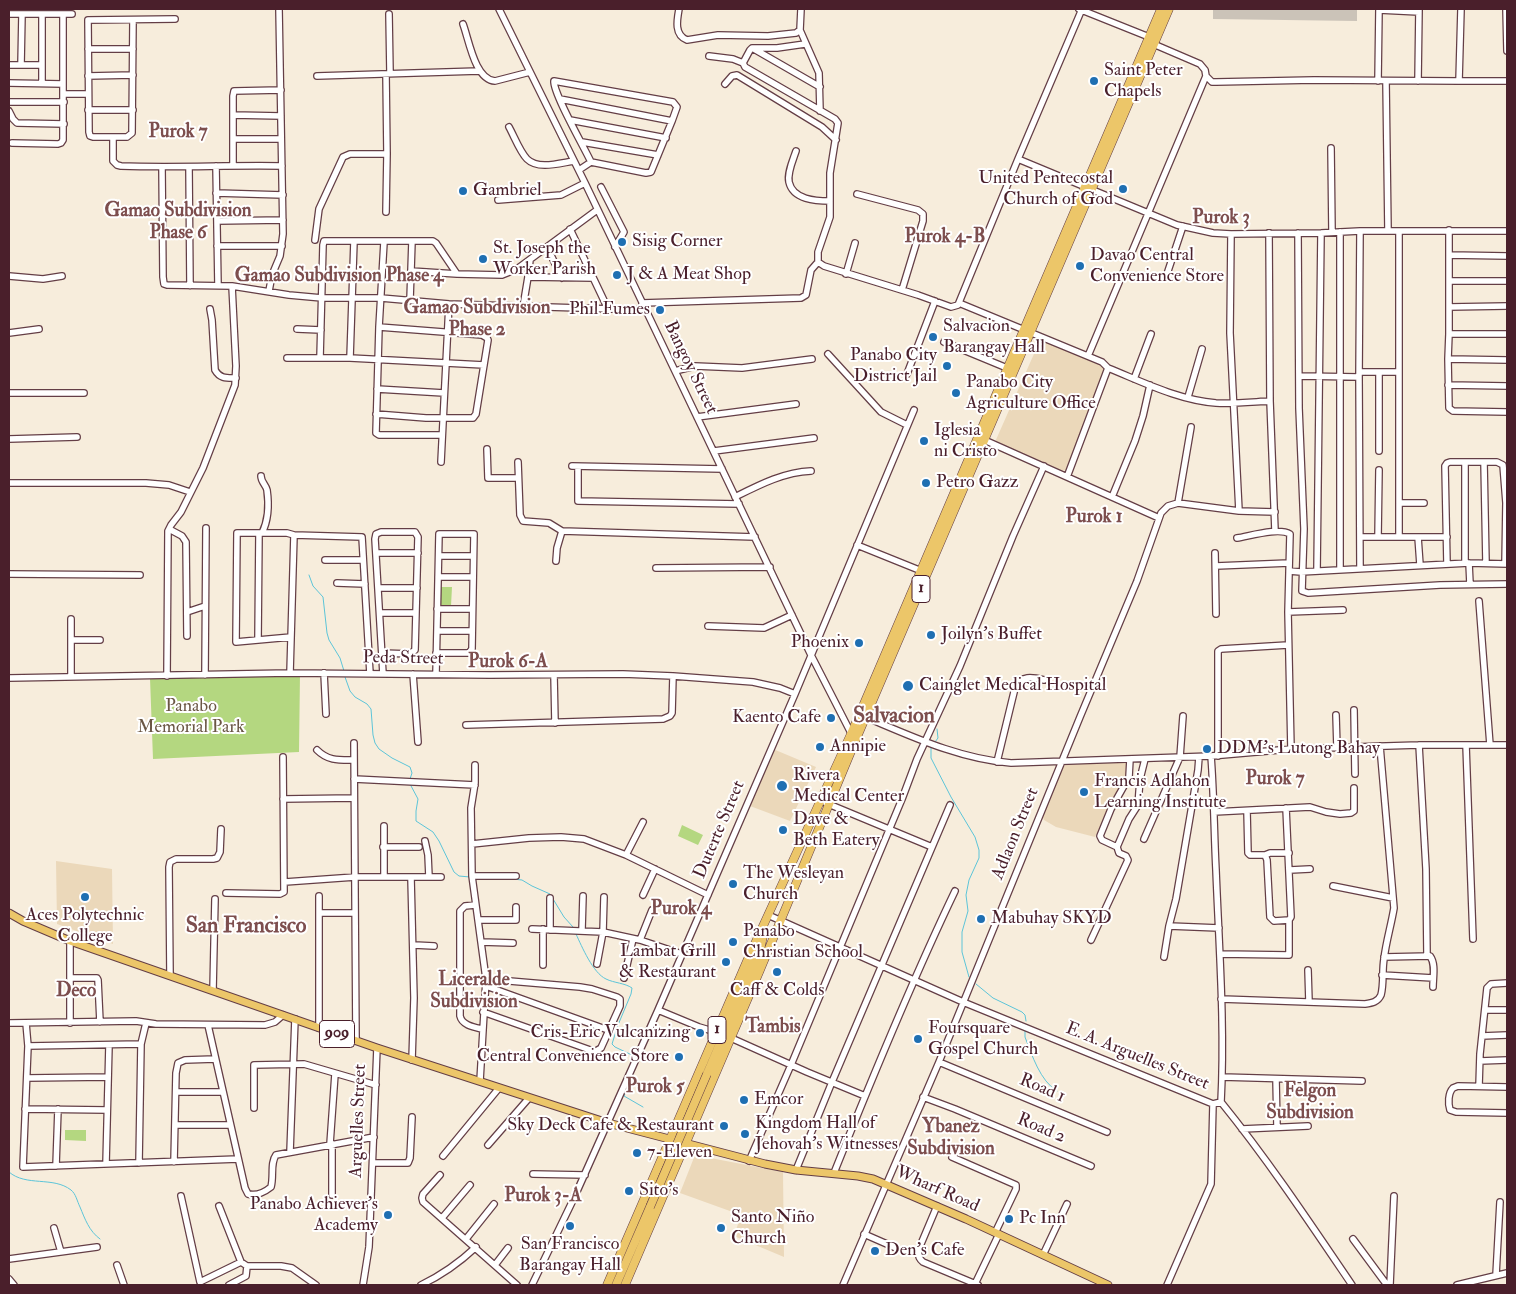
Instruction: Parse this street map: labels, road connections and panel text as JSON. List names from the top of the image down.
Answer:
{
  "streets": {
    "highway": ["1"],
    "main road": ["909", "Wharf Road"],
    "street": [
      "Bangoy Street",
      "Peda Street",
      "Duterte Street",
      "Adlaon Street",
      "E. A. Arguelles Street",
      "Road 1",
      "Arguelles Street",
      "Road 2"
    ]
  },
  "crossings": [
    ["Bangoy Street", "1"],
    ["Bangoy Street", "Duterte Street"],
    ["1", "909"],
    ["1", "E. A. Arguelles Street"],
    ["1", "Wharf Road"],
    ["Peda Street", "Duterte Street"],
    ["Duterte Street", "909"],
    ["Adlaon Street", "E. A. Arguelles Street"],
    ["Adlaon Street", "Road 1"],
    ["Adlaon Street", "Road 2"],
    ["Adlaon Street", "Wharf Road"],
    ["909", "Arguelles Street"],
    ["909", "Wharf Road"]
  ],
  "districts": [
    "Purok 7",
    "Gamao Subdivision Phase 6",
    "Purok 3",
    "Purok 4-B",
    "Gamao Subdivision Phase 4",
    "Gamao Subdivision Phase 2",
    "Purok 1",
    "Purok 6-A",
    "Salvacion",
    "Purok 7",
    "Purok 4",
    "San Francisco",
    "Liceralde Subdivision",
    "Deco",
    "Tambis",
    "Purok 5",
    "Felgon Subdivision",
    "Ybanez Subdivision",
    "Purok 3-A"
  ],
  "parks": ["Panabo Memorial Park"],
  "places": [
    "Saint Peter Chapels",
    "United Pentecostal Church of God",
    "Gambriel",
    "Sisig Corner",
    "St. Joseph the Worker Parish",
    "Davao Central Convenience Store",
    "J & A Meat Shop",
    "Phil Fumes",
    "Salvacion Barangay Hall",
    "Panabo City District Jail",
    "Panabo City Agriculture Office",
    "Iglesia ni Cristo",
    "Petro Gazz",
    "Joilyn's Buffet",
    "Phoenix",
    "Cainglet Medical Hospital",
    "Kaento Cafe",
    "Annipie",
    "DDM's Lutong Bahay",
    "Rivera Medical Center",
    "Francis Adlahon Learning Institute",
    "Dave & Beth Eatery",
    "The Wesleyan Church",
    "Aces Polytechnic College",
    "Mabuhay SKYD",
    "Panabo Christian School",
    "Lambat Grill & Restaurant",
    "Caff & Colds",
    "Cris-Eric Vulcanizing",
    "Foursquare Gospel Church",
    "Central Convenience Store",
    "Emcor",
    "Sky Deck Cafe & Restaurant",
    "Kingdom Hall of Jehovah's Witnesses",
    "7-Eleven",
    "Sito's",
    "Panabo Achiever's Academy",
    "Pc Inn",
    "San Francisco Barangay Hall",
    "Santo Niño Church",
    "Den's Cafe"
  ]
}
